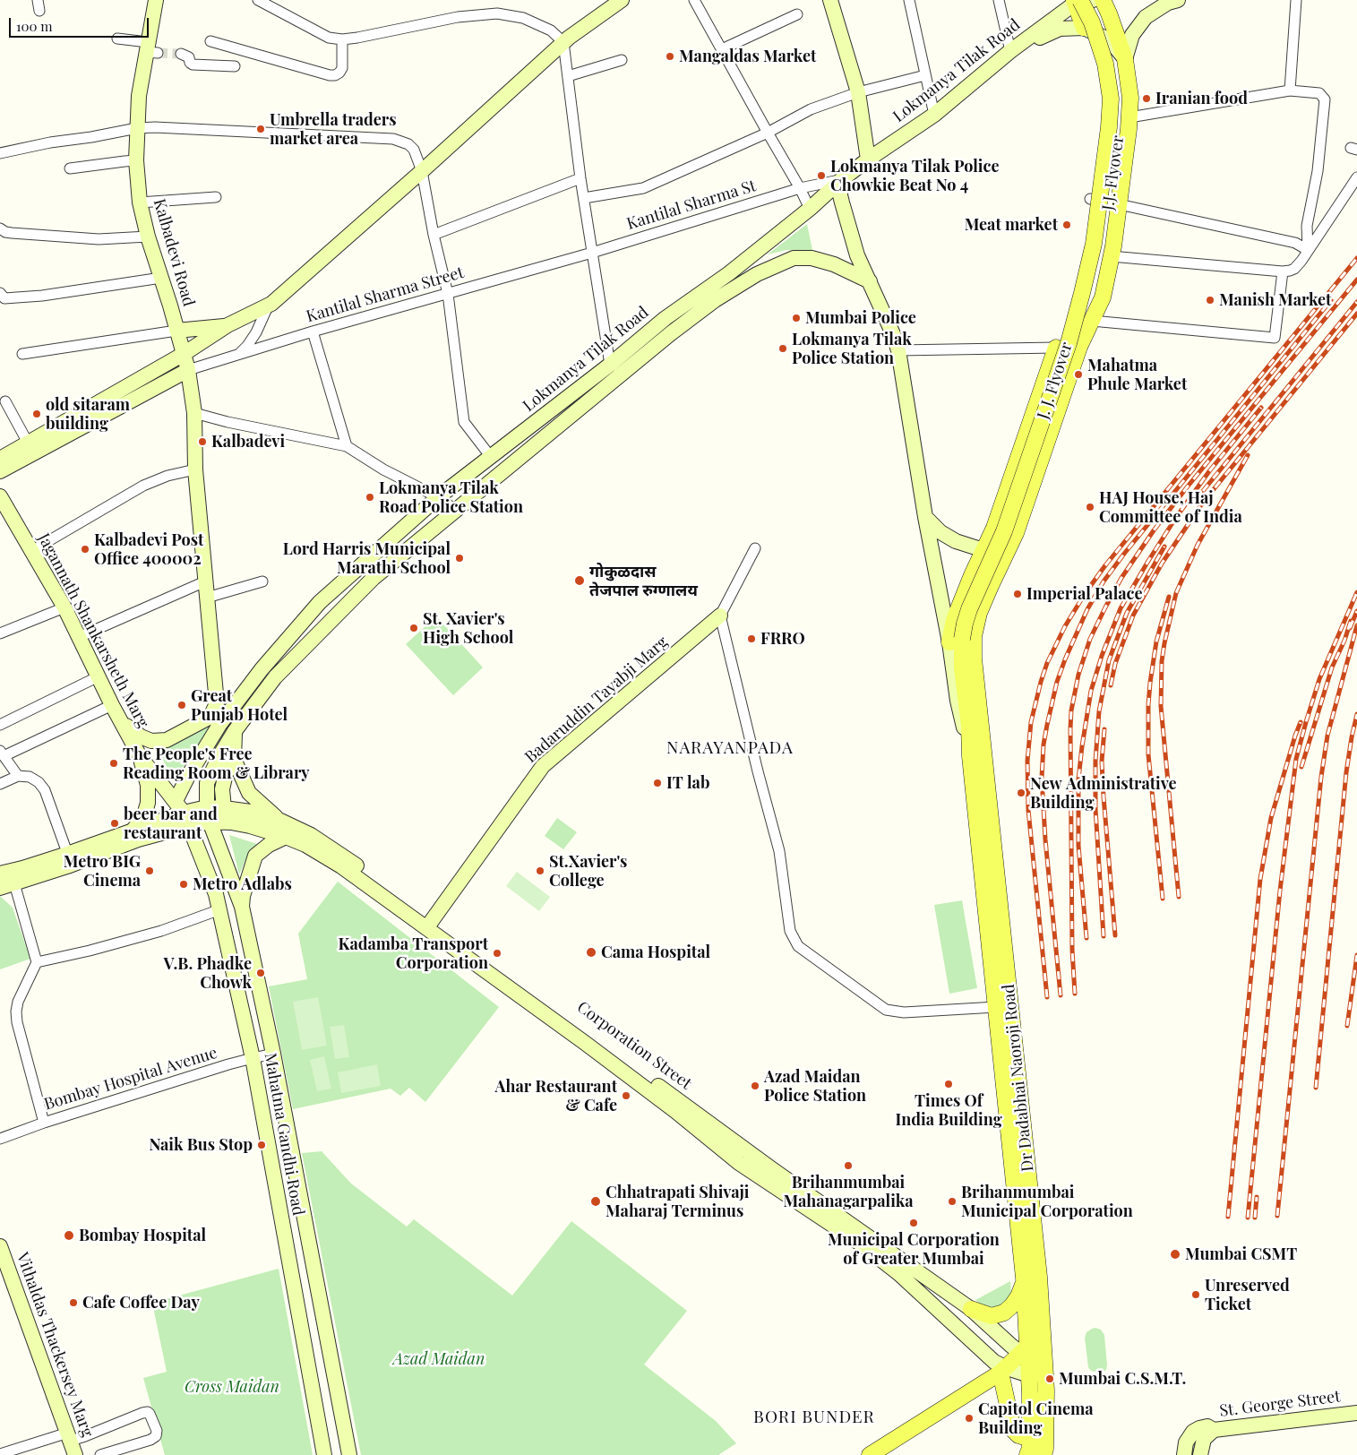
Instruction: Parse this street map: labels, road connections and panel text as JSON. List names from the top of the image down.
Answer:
{
  "streets": {
    "main road": [
      "Lokmanya Tilak Road",
      "J.J. Flyover",
      "Kalbadevi Road",
      "J. J. Flyover",
      "Jagannath Shankarsheth Marg",
      "Badaruddin Tayabji Marg",
      "Corporation Street",
      "Dr Dadabhai Naoroji Road",
      "Mahatma Gandhi Road",
      "Vithaldas Thackersey Marg",
      "St. George Street"
    ],
    "street": ["Kantilal Sharma St", "Kantilal Sharma Street", "Bombay Hospital Avenue"]
  },
  "crossings": [
    ["Lokmanya Tilak Road", "Kantilal Sharma St"],
    ["Lokmanya Tilak Road", "J. J. Flyover"],
    ["Lokmanya Tilak Road", "Jagannath Shankarsheth Marg"],
    ["Lokmanya Tilak Road", "Corporation Street"],
    ["Lokmanya Tilak Road", "Mahatma Gandhi Road"],
    ["Kantilal Sharma St", "Kantilal Sharma Street"],
    ["Kalbadevi Road", "Kantilal Sharma Street"],
    ["Kalbadevi Road", "Jagannath Shankarsheth Marg"],
    ["J. J. Flyover", "Dr Dadabhai Naoroji Road"],
    ["Jagannath Shankarsheth Marg", "Corporation Street"],
    ["Jagannath Shankarsheth Marg", "Mahatma Gandhi Road"],
    ["Badaruddin Tayabji Marg", "Corporation Street"],
    ["Corporation Street", "Dr Dadabhai Naoroji Road"],
    ["Corporation Street", "Mahatma Gandhi Road"],
    ["Bombay Hospital Avenue", "Mahatma Gandhi Road"]
  ],
  "districts": ["NARAYANPADA", "BORI BUNDER"],
  "parks": ["Azad Maidan", "Cross Maidan"],
  "places": [
    "Mangaldas Market",
    "Iranian food",
    "Umbrella traders market area",
    "Lokmanya Tilak Police Chowkie Beat No 4",
    "Meat market",
    "Manish Market",
    "Mumbai Police",
    "Lokmanya Tilak Police Station",
    "Mahatma Phule Market",
    "old sitaram building",
    "Kalbadevi",
    "Lokmanya Tilak Road Police Station",
    "HAJ House, Haj Committee of India",
    "Kalbadevi Post Office 400002",
    "Lord Harris Municipal Marathi School",
    "गोकुळदास तेजपाल रुग्णालय",
    "Imperial Palace",
    "St. Xavier's High School",
    "FRRO",
    "Great Punjab Hotel",
    "The People's Free Reading Room & Library",
    "IT lab",
    "New Administrative Building",
    "beer bar and restaurant",
    "Metro BIG Cinema",
    "St.Xavier's College",
    "Metro Adlabs",
    "Cama Hospital",
    "Kadamba Transport Corporation",
    "V.B. Phadke Chowk",
    "Times Of India Building",
    "Azad Maidan Police Station",
    "Ahar Restaurant & Cafe",
    "Naik Bus Stop",
    "Brihanmumbai Mahanagarpalika",
    "Chhatrapati Shivaji Maharaj Terminus",
    "Brihanmumbai Municipal Corporation",
    "Municipal Corporation of Greater Mumbai",
    "Bombay Hospital",
    "Mumbai CSMT",
    "Unreserved Ticket",
    "Cafe Coffee Day",
    "Mumbai C.S.M.T.",
    "Capitol Cinema Building"
  ],
  "scale_bar": "100 m"
}
